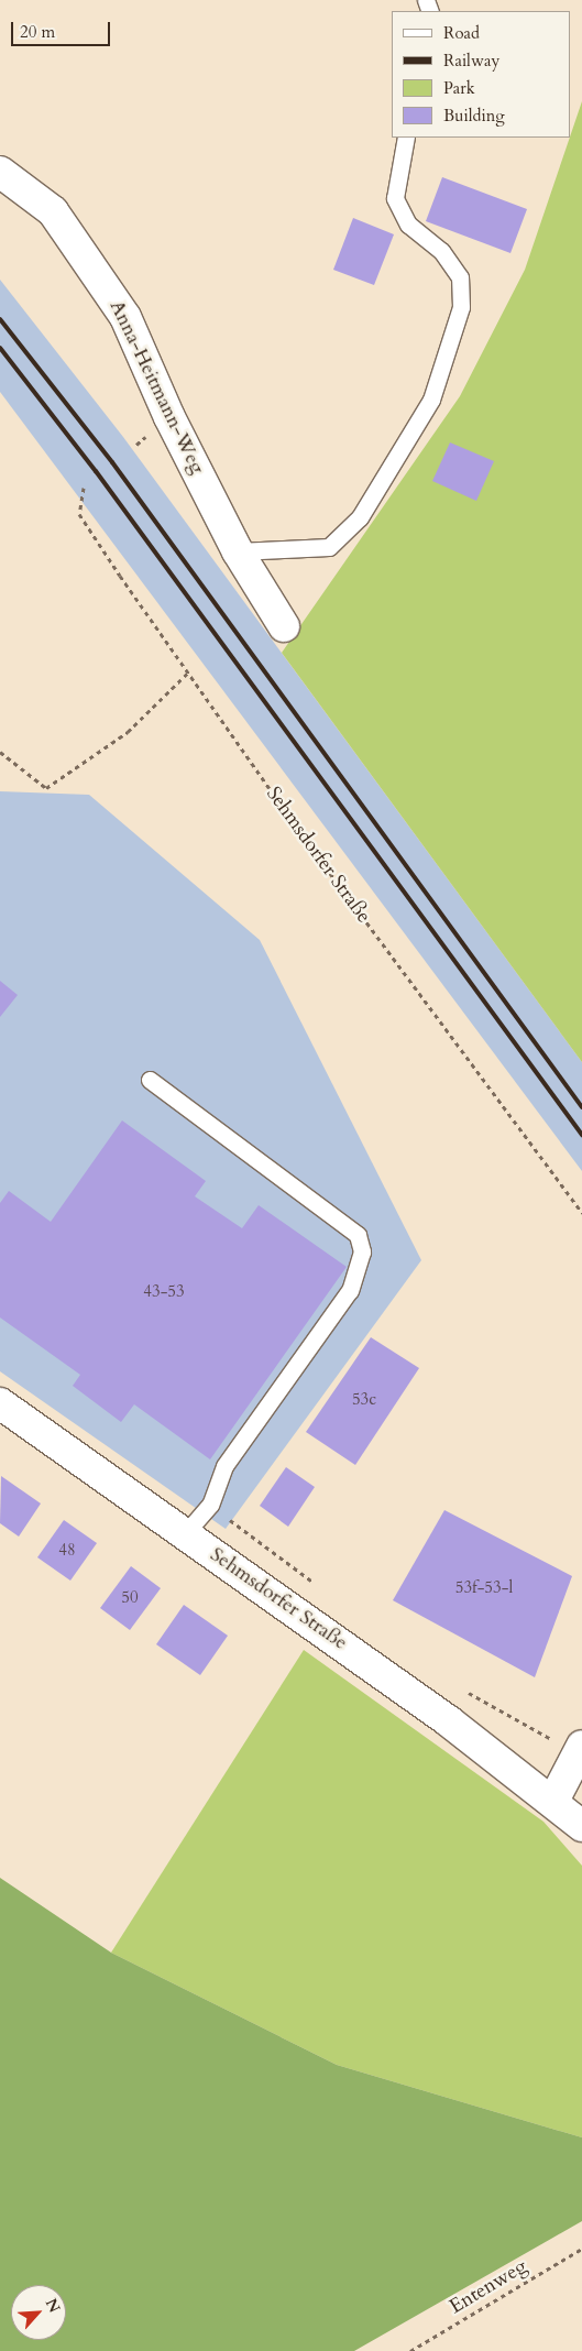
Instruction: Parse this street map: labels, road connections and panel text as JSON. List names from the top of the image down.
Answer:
{
  "streets": {
    "main road": ["Anna-Heitmann-Weg", "Sehmsdorfer Straße"],
    "path": ["Entenweg"]
  },
  "house_numbers": [
    "43-53",
    "53c",
    "48",
    "53f-53-l",
    "50"
  ],
  "legend": [
    "Road",
    "Railway",
    "Park",
    "Building"
  ],
  "scale_bar": "20 m",
  "north": "top right"
}
